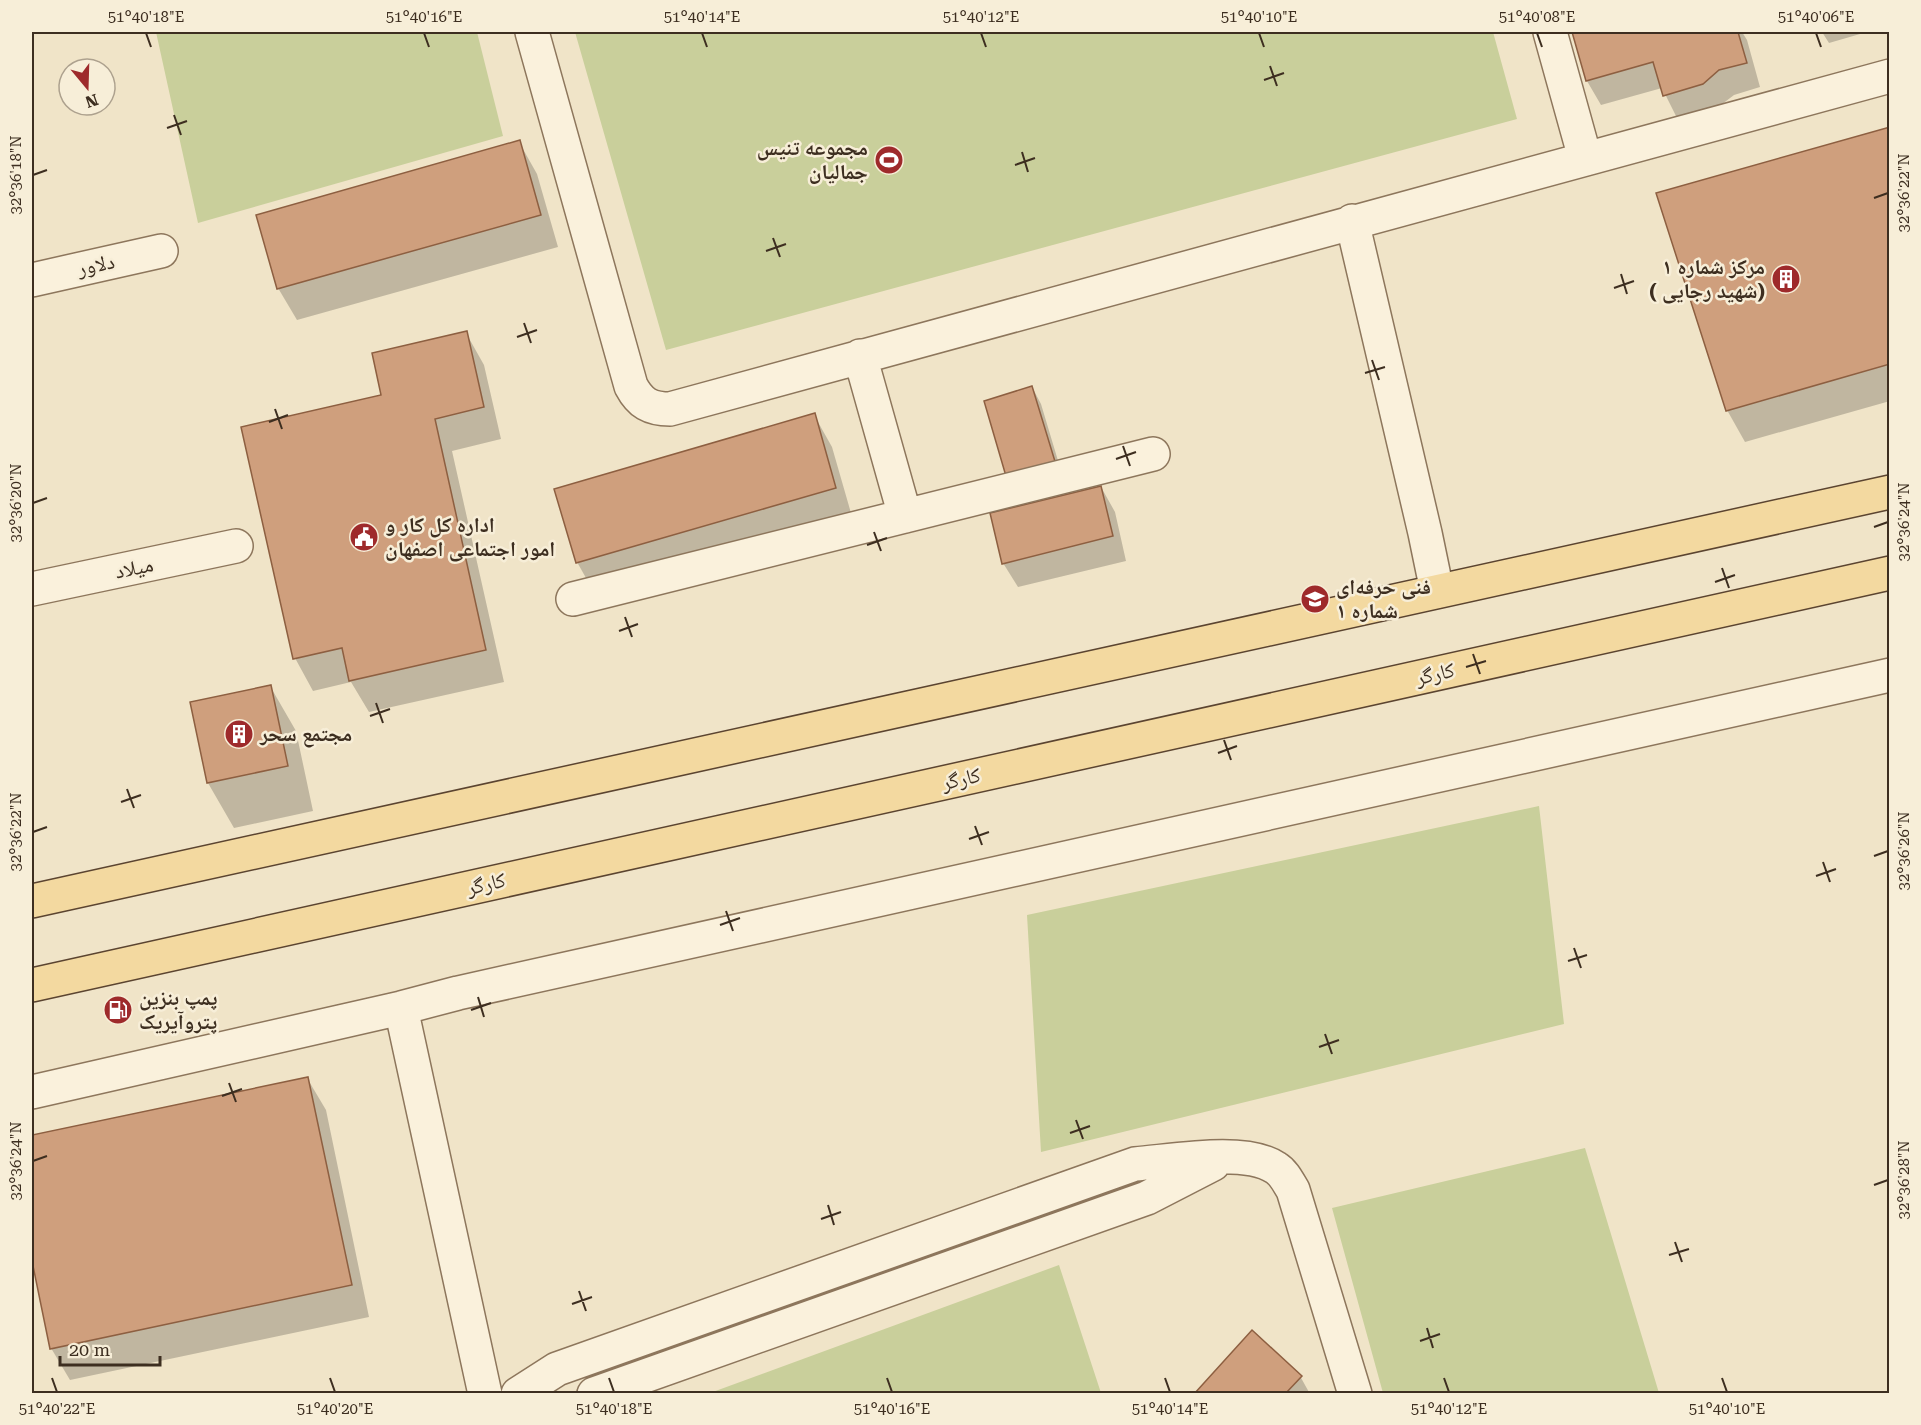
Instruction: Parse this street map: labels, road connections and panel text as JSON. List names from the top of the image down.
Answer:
{
  "streets": {
    "main road": ["کارگر"],
    "street": ["دلاور", "میلاد"]
  },
  "places": {
    "sports": ["مجموعه تنیس جمالیان"],
    "building": ["مرکز شماره ۱ ( شهید رجایی)", "مجتمع سحر"],
    "public building": ["اداره کل کار و امور اجتماعی اصفهان"],
    "school or university": ["فنی حرفه‌ای شماره ۱"],
    "fuel station": ["پمپ بنزین پتروآیریک"]
  },
  "scale_bar": "20 m",
  "north": "bottom",
  "coordinates": [
    "51°40'18\"E",
    "51°40'16\"E",
    "51°40'14\"E",
    "51°40'12\"E",
    "51°40'10\"E",
    "51°40'08\"E",
    "51°40'06\"E",
    "32°36'18\"N",
    "32°36'22\"N",
    "32°36'20\"N",
    "32°36'24\"N",
    "32°36'26\"N",
    "32°36'28\"N",
    "51°40'22\"E",
    "51°40'20\"E"
  ]
}
